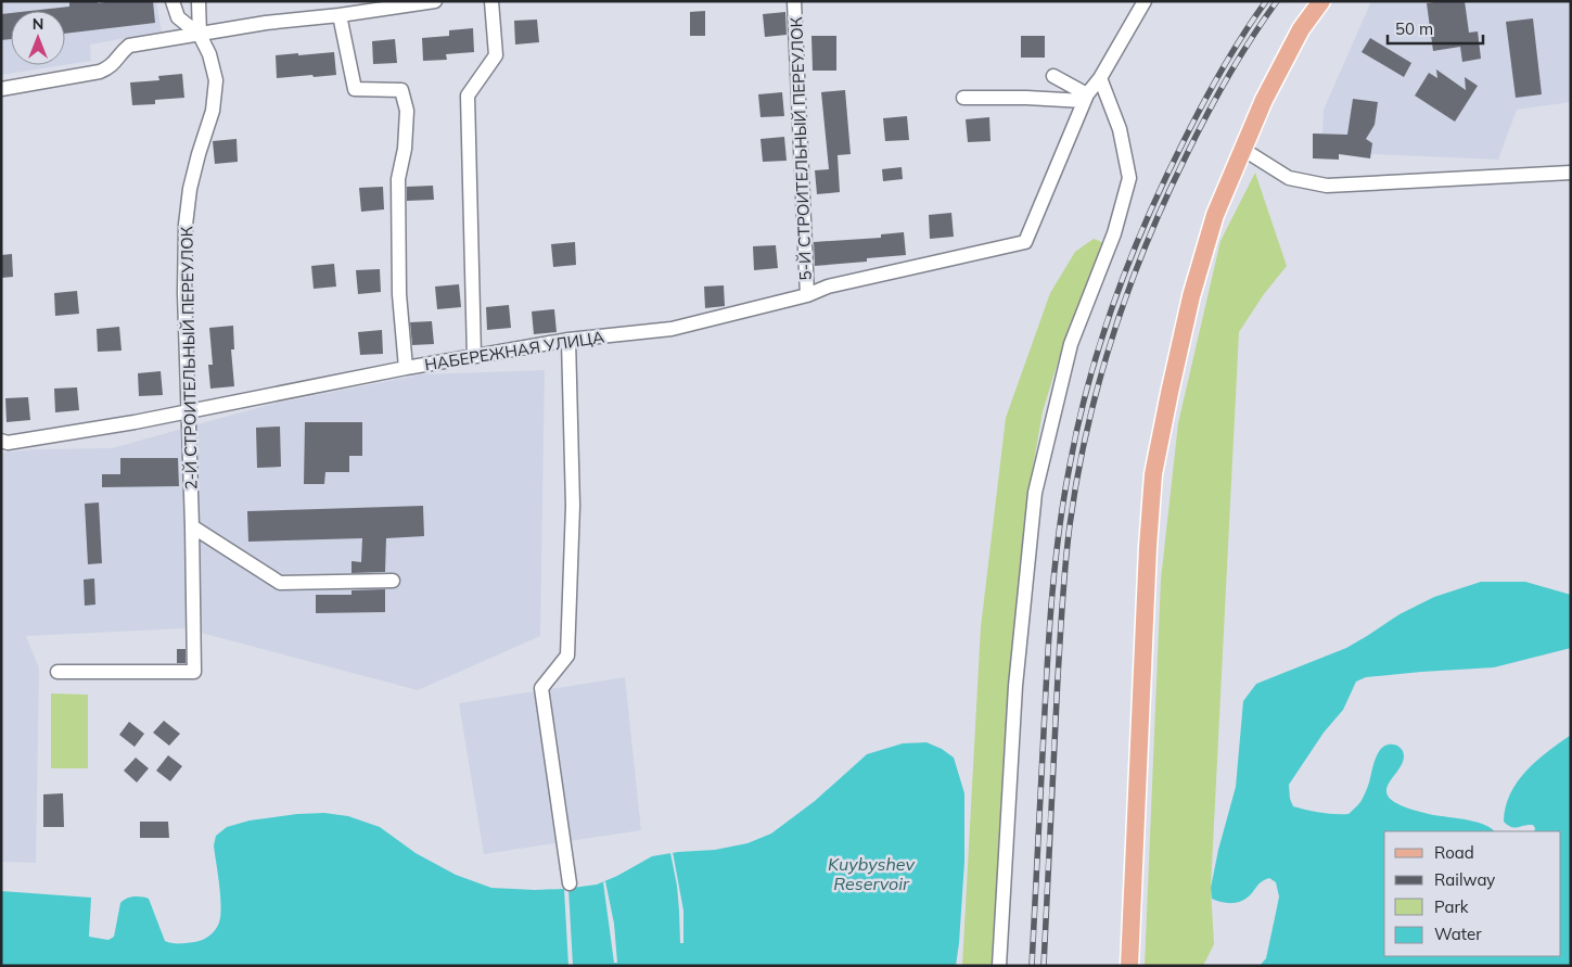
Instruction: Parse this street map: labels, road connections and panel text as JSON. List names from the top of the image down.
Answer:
{
  "streets": {
    "street": ["5-Й СТРОИТЕЛЬНЫЙ ПЕРЕУЛОК", "НАБЕРЕЖНАЯ УЛИЦА", "2-Й СТРОИТЕЛЬНЫЙ ПЕРЕУЛОК"]
  },
  "crossings": [
    ["5-Й СТРОИТЕЛЬНЫЙ ПЕРЕУЛОК", "НАБЕРЕЖНАЯ УЛИЦА"],
    ["НАБЕРЕЖНАЯ УЛИЦА", "2-Й СТРОИТЕЛЬНЫЙ ПЕРЕУЛОК"]
  ],
  "water": ["Kuybyshev Reservoir"],
  "legend": [
    "Road",
    "Railway",
    "Park",
    "Water"
  ],
  "scale_bar": "50 m",
  "north": "top"
}
